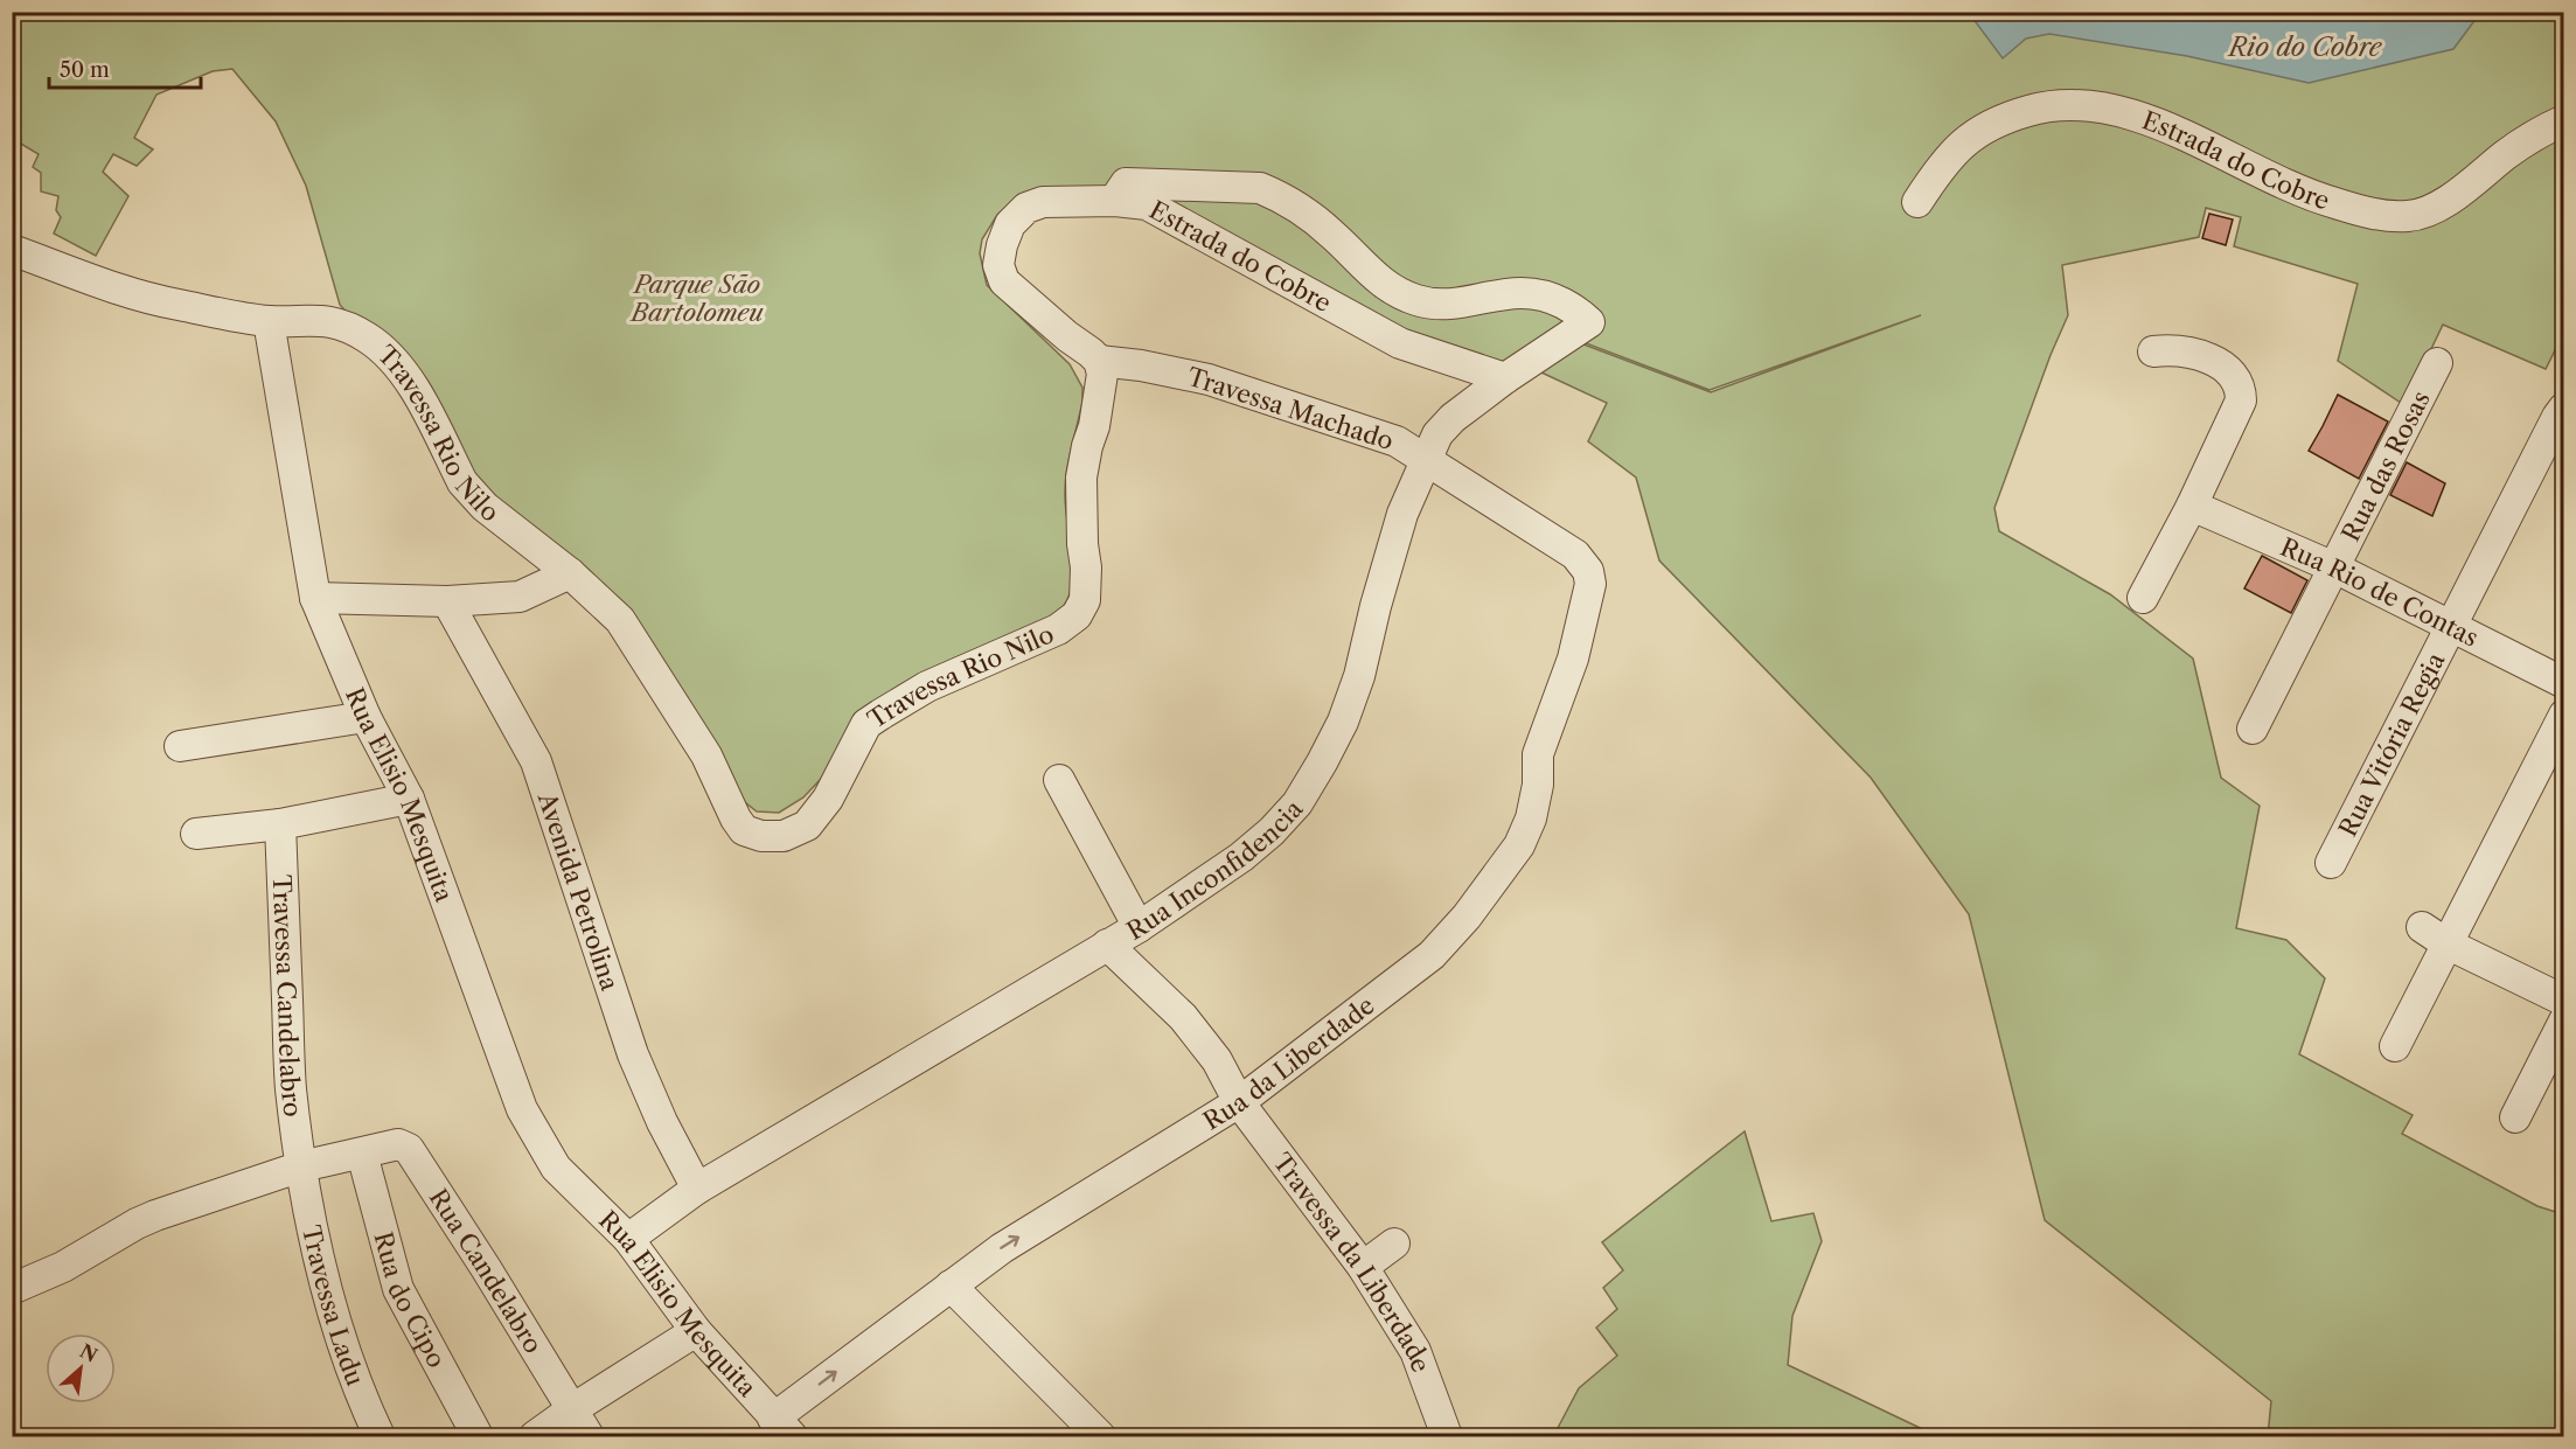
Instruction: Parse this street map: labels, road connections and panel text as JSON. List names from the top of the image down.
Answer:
{
  "streets": {
    "street": [
      "Estrada do Cobre",
      "Travessa Machado",
      "Travessa Rio Nilo",
      "Rua das Rosas",
      "Rua Rio de Contas",
      "Rua Vitória Regia",
      "Rua Elisio Mesquita",
      "Rua Inconfidencia",
      "Avenida Petrolina",
      "Travessa Candelabro",
      "Rua da Liberdade",
      "Travessa da Liberdade",
      "Rua Candelabro",
      "Rua do Cipo",
      "Travessa Ladu"
    ]
  },
  "crossings": [
    ["Estrada do Cobre", "Rua Inconfidencia"],
    ["Travessa Machado", "Travessa Rio Nilo"],
    ["Travessa Machado", "Rua Inconfidencia"],
    ["Travessa Machado", "Rua da Liberdade"],
    ["Travessa Rio Nilo", "Rua Elisio Mesquita"],
    ["Rua das Rosas", "Rua Rio de Contas"],
    ["Rua Rio de Contas", "Rua Vitória Regia"],
    ["Rua Elisio Mesquita", "Rua Inconfidencia"],
    ["Rua Elisio Mesquita", "Rua da Liberdade"],
    ["Rua Inconfidencia", "Avenida Petrolina"],
    ["Rua Inconfidencia", "Travessa da Liberdade"],
    ["Travessa Candelabro", "Rua Candelabro"],
    ["Travessa Candelabro", "Travessa Ladu"],
    ["Rua da Liberdade", "Travessa da Liberdade"],
    ["Rua Candelabro", "Rua do Cipo"],
    ["Rua Candelabro", "Travessa Ladu"]
  ],
  "one_way": ["Rua da Liberdade"],
  "water": ["Rio do Cobre"],
  "parks": ["Parque São Bartolomeu"],
  "scale_bar": "50 m",
  "north": "top right"
}
